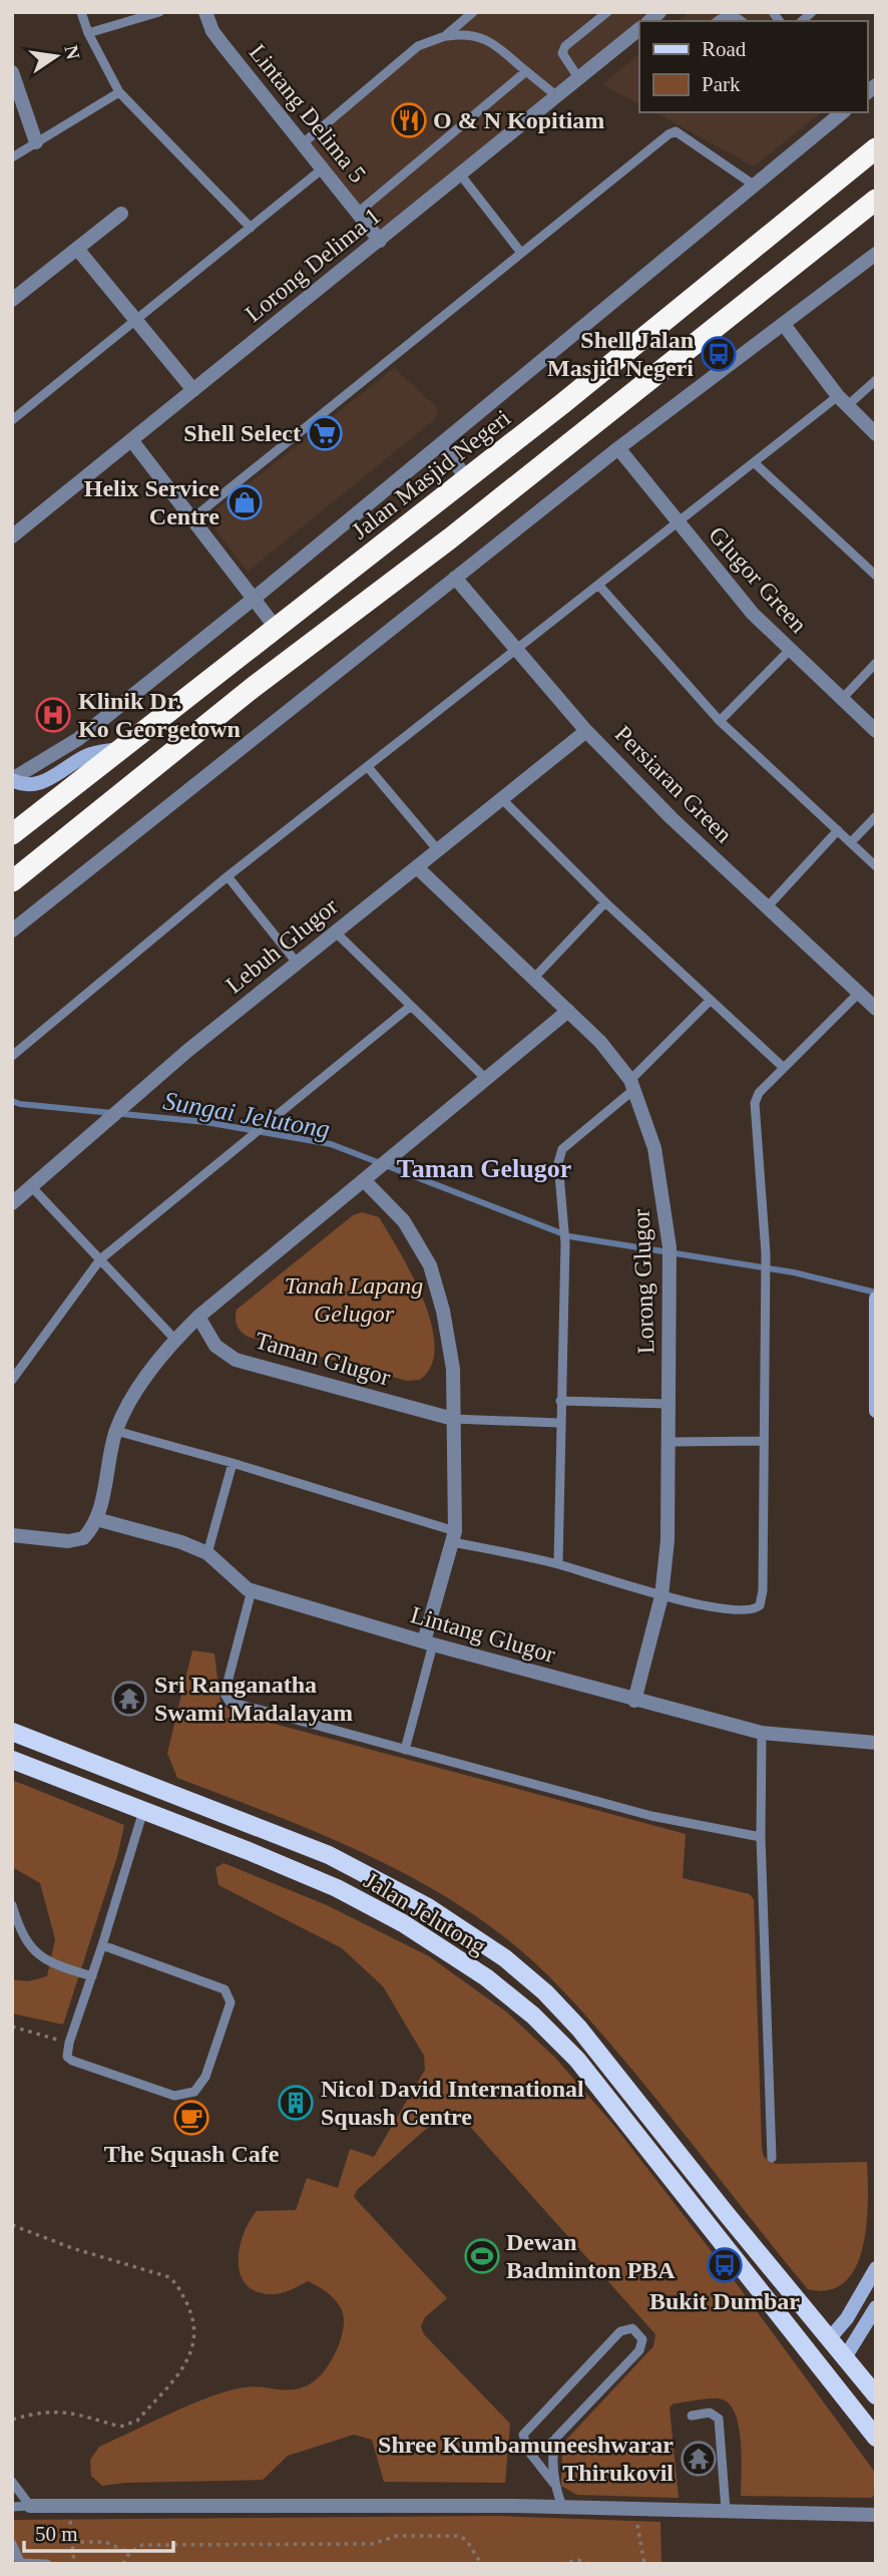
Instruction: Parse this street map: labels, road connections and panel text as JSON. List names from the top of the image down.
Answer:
{
  "streets": {
    "highway": ["Jalan Masjid Negeri"],
    "main road": ["Jalan Jelutong"],
    "street": [
      "Lintang Delima 5",
      "Lorong Delima 1",
      "Glugor Green",
      "Persiaran Green",
      "Lebuh Glugor",
      "Lorong Glugor",
      "Taman Glugor",
      "Lintang Glugor"
    ]
  },
  "crossings": [
    ["Lintang Delima 5", "Lorong Delima 1"],
    ["Persiaran Green", "Lebuh Glugor"],
    ["Lebuh Glugor", "Lorong Glugor"],
    ["Lorong Glugor", "Lintang Glugor"]
  ],
  "districts": ["Taman Gelugor"],
  "water": ["Sungai Jelutong"],
  "parks": ["Tanah Lapang Gelugor"],
  "places": {
    "restaurant": ["O & N Kopitiam"],
    "bus stop": ["Shell Jalan Masjid Negeri", "Bukit Dumbar"],
    "supermarket": ["Shell Select"],
    "shop": ["Helix Service Centre"],
    "hospital": ["Klinik Dr. Ko Georgetown"],
    "temple": ["Sri Ranganatha Swami Madalayam", "Shree Kumbamuneeshwarar Thirukovil"],
    "building": ["Nicol David International Squash Centre"],
    "cafe": ["The Squash Cafe"],
    "sports": ["Dewan Badminton PBA"]
  },
  "legend": ["Road", "Park"],
  "scale_bar": "50 m",
  "north": "right"
}
